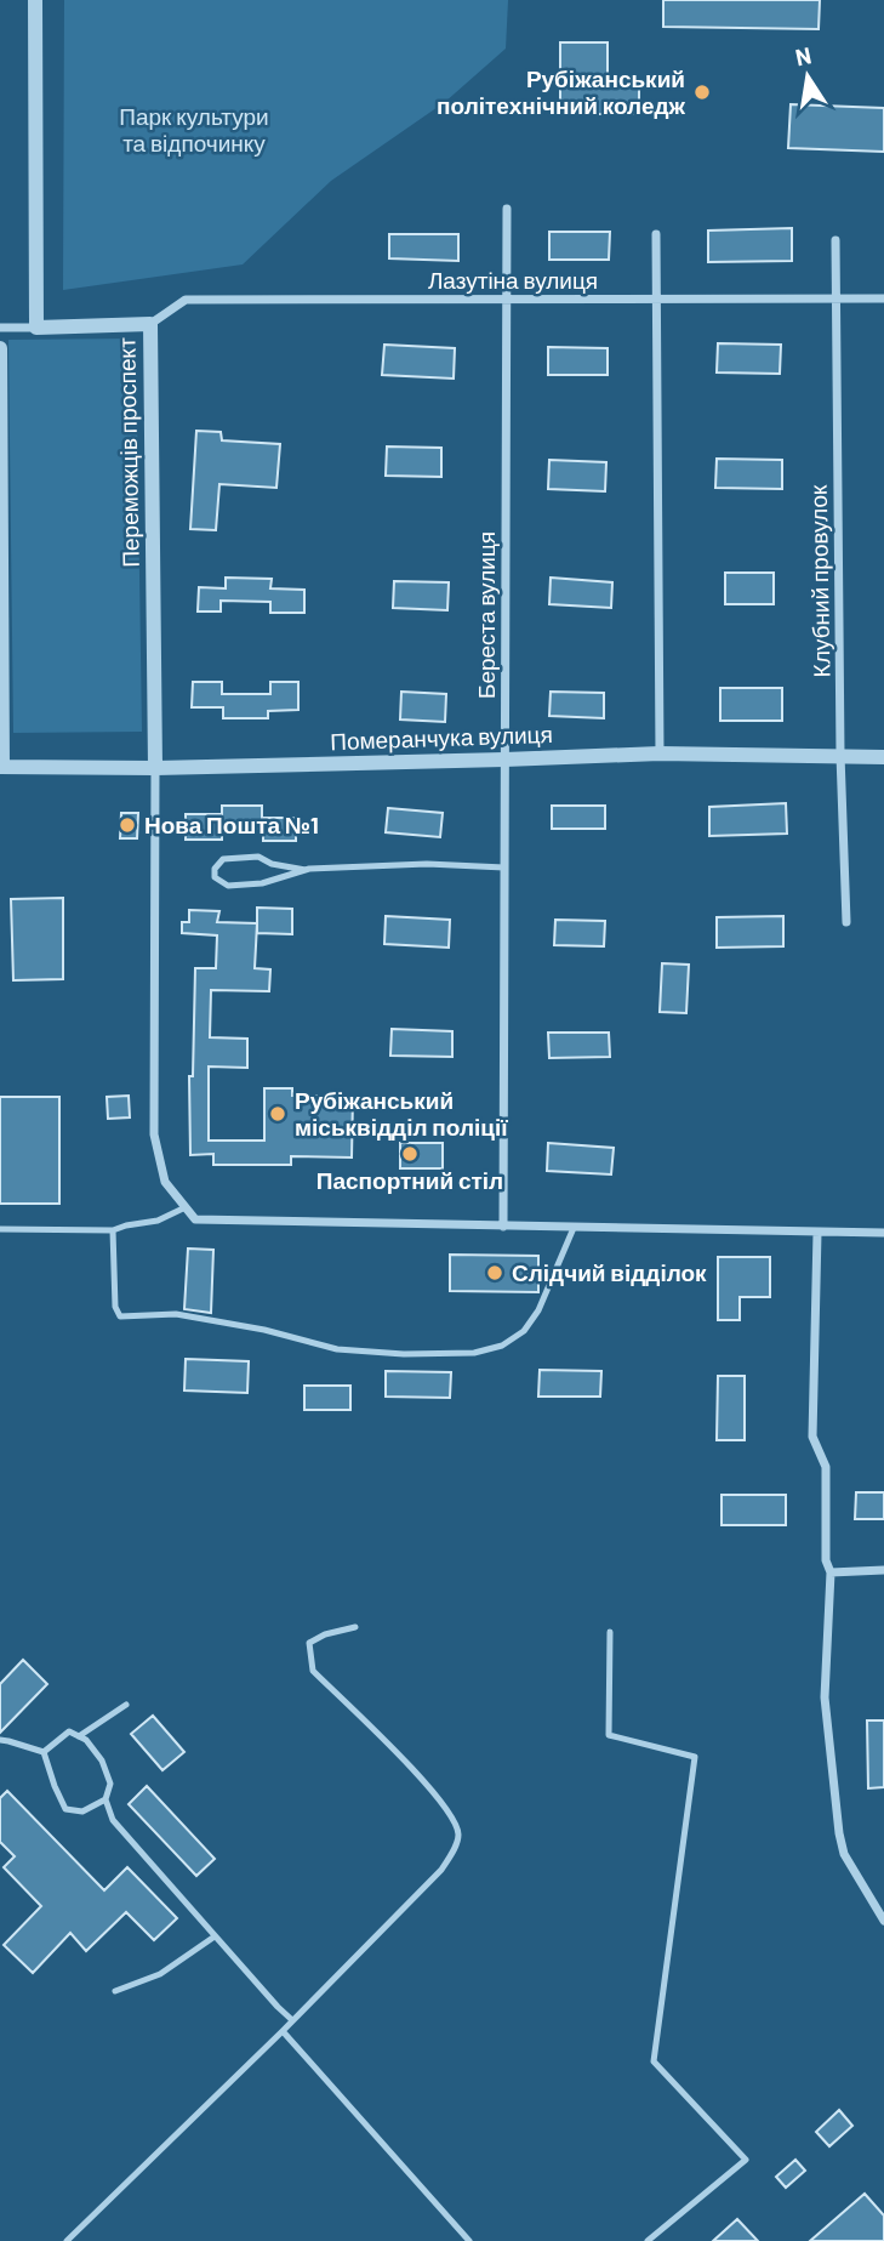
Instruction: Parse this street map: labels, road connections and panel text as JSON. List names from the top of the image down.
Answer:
{
  "streets": {
    "street": [
      "Лазутіна вулиця",
      "Переможців проспект",
      "Клубний провулок",
      "Береста вулиця",
      "Померанчука вулиця"
    ]
  },
  "crossings": [
    ["Лазутіна вулиця", "Переможців проспект"],
    ["Лазутіна вулиця", "Клубний провулок"],
    ["Лазутіна вулиця", "Береста вулиця"],
    ["Переможців проспект", "Померанчука вулиця"],
    ["Клубний провулок", "Померанчука вулиця"],
    ["Береста вулиця", "Померанчука вулиця"]
  ],
  "parks": ["Парк культури та відпочинку"],
  "places": [
    "Рубіжанський політехнічний коледж",
    "Нова Пошта №1",
    "Рубіжанський міськвідділ поліції",
    "Паспортний стіл",
    "Слідчий відділок"
  ],
  "north": "top"
}
